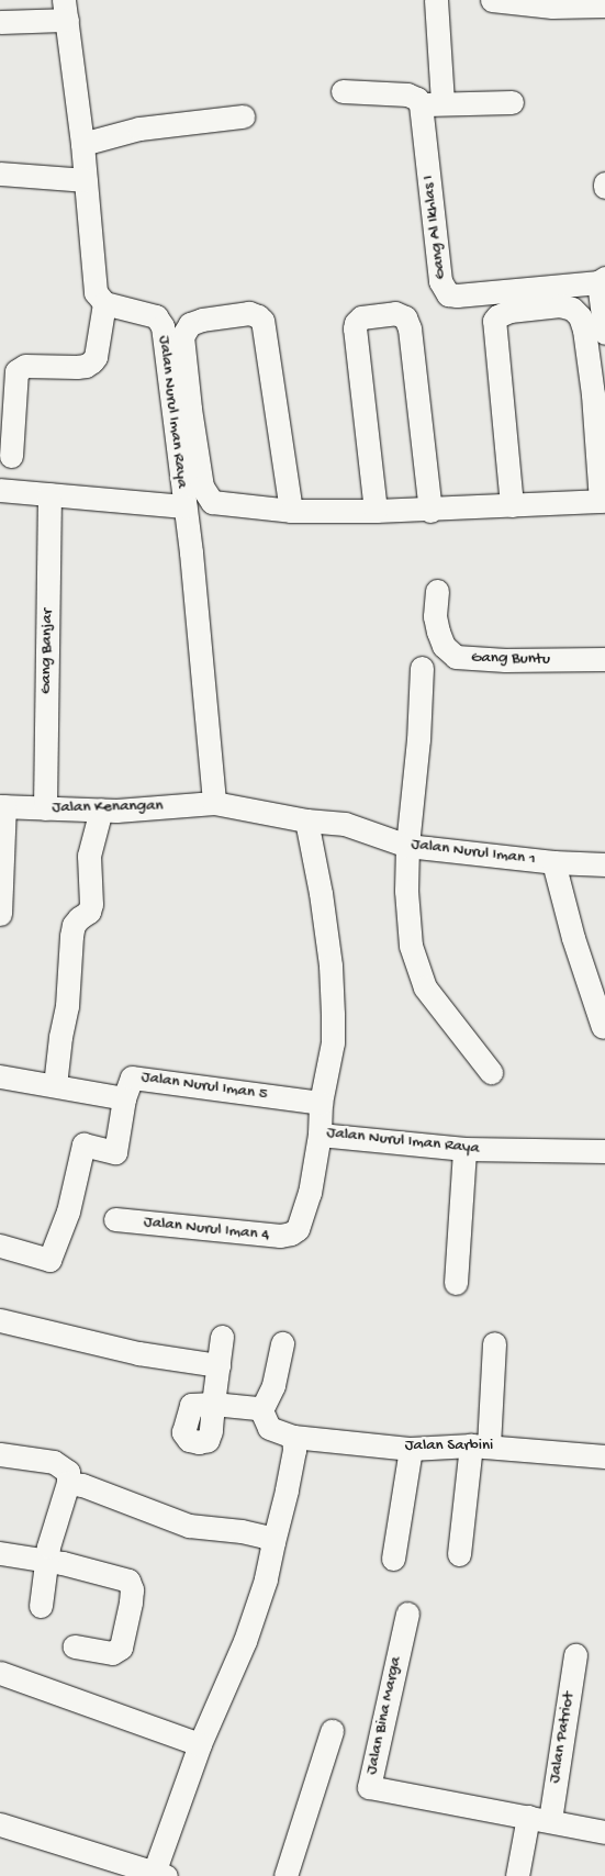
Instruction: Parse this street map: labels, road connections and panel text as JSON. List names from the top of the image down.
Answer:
{
  "streets": {
    "street": [
      "Gang Al Ikhlas I",
      "Jalan Nurul Iman Raya",
      "Gang Banjar",
      "Gang Buntu",
      "Jalan Kenangan",
      "Jalan Nurul Iman 1",
      "Jalan Nurul Iman 5",
      "Jalan Nurul Iman 4",
      "Jalan Sarbini",
      "Jalan Bina Marga",
      "Jalan Patriot"
    ]
  },
  "crossings": [
    ["Jalan Nurul Iman Raya", "Jalan Kenangan"],
    ["Jalan Nurul Iman Raya", "Jalan Nurul Iman 1"],
    ["Jalan Nurul Iman Raya", "Jalan Nurul Iman 5"],
    ["Jalan Nurul Iman Raya", "Jalan Nurul Iman 4"],
    ["Gang Banjar", "Jalan Kenangan"],
    ["Jalan Kenangan", "Jalan Nurul Iman 1"],
    ["Jalan Bina Marga", "Jalan Patriot"]
  ]
}
